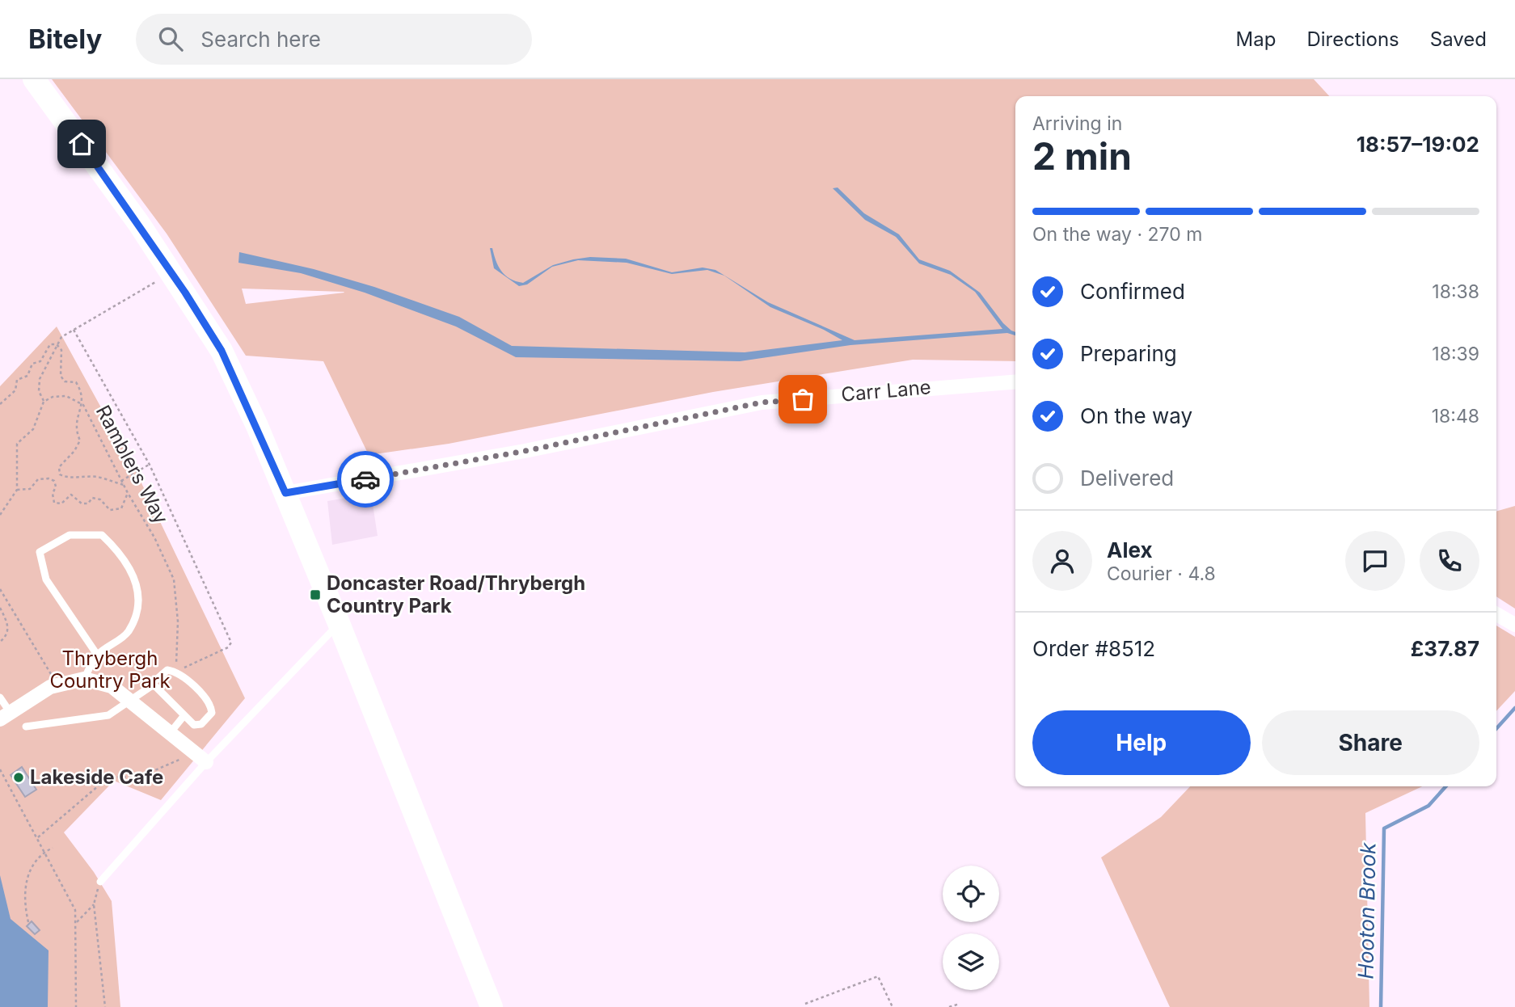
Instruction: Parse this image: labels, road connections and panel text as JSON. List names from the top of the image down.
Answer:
{
  "streets": {
    "street": ["Carr Lane"],
    "path": ["Ramblers Way"]
  },
  "water": ["Hooton Brook"],
  "parks": ["Thrybergh Country Park"],
  "places": {
    "transit": ["Doncaster Road/Thrybergh Country Park"],
    "other": ["Lakeside Cafe"]
  },
  "page": {
    "header": "Bitely",
    "search": "Search here",
    "nav": ["Map", "Directions", "Saved"],
    "heading": ["2 min", "Arriving in", "18:57–19:02"],
    "panel": [
      "Alex",
      "Courier · 4.8",
      "Order #8512",
      "£37.87"
    ],
    "bar": "On the way · 270 m",
    "list": [
      ["Confirmed", "18:38"],
      ["Preparing", "18:39"],
      ["On the way", "18:48"],
      "Delivered"
    ],
    "buttons": ["Help", "Share"]
  }
}
